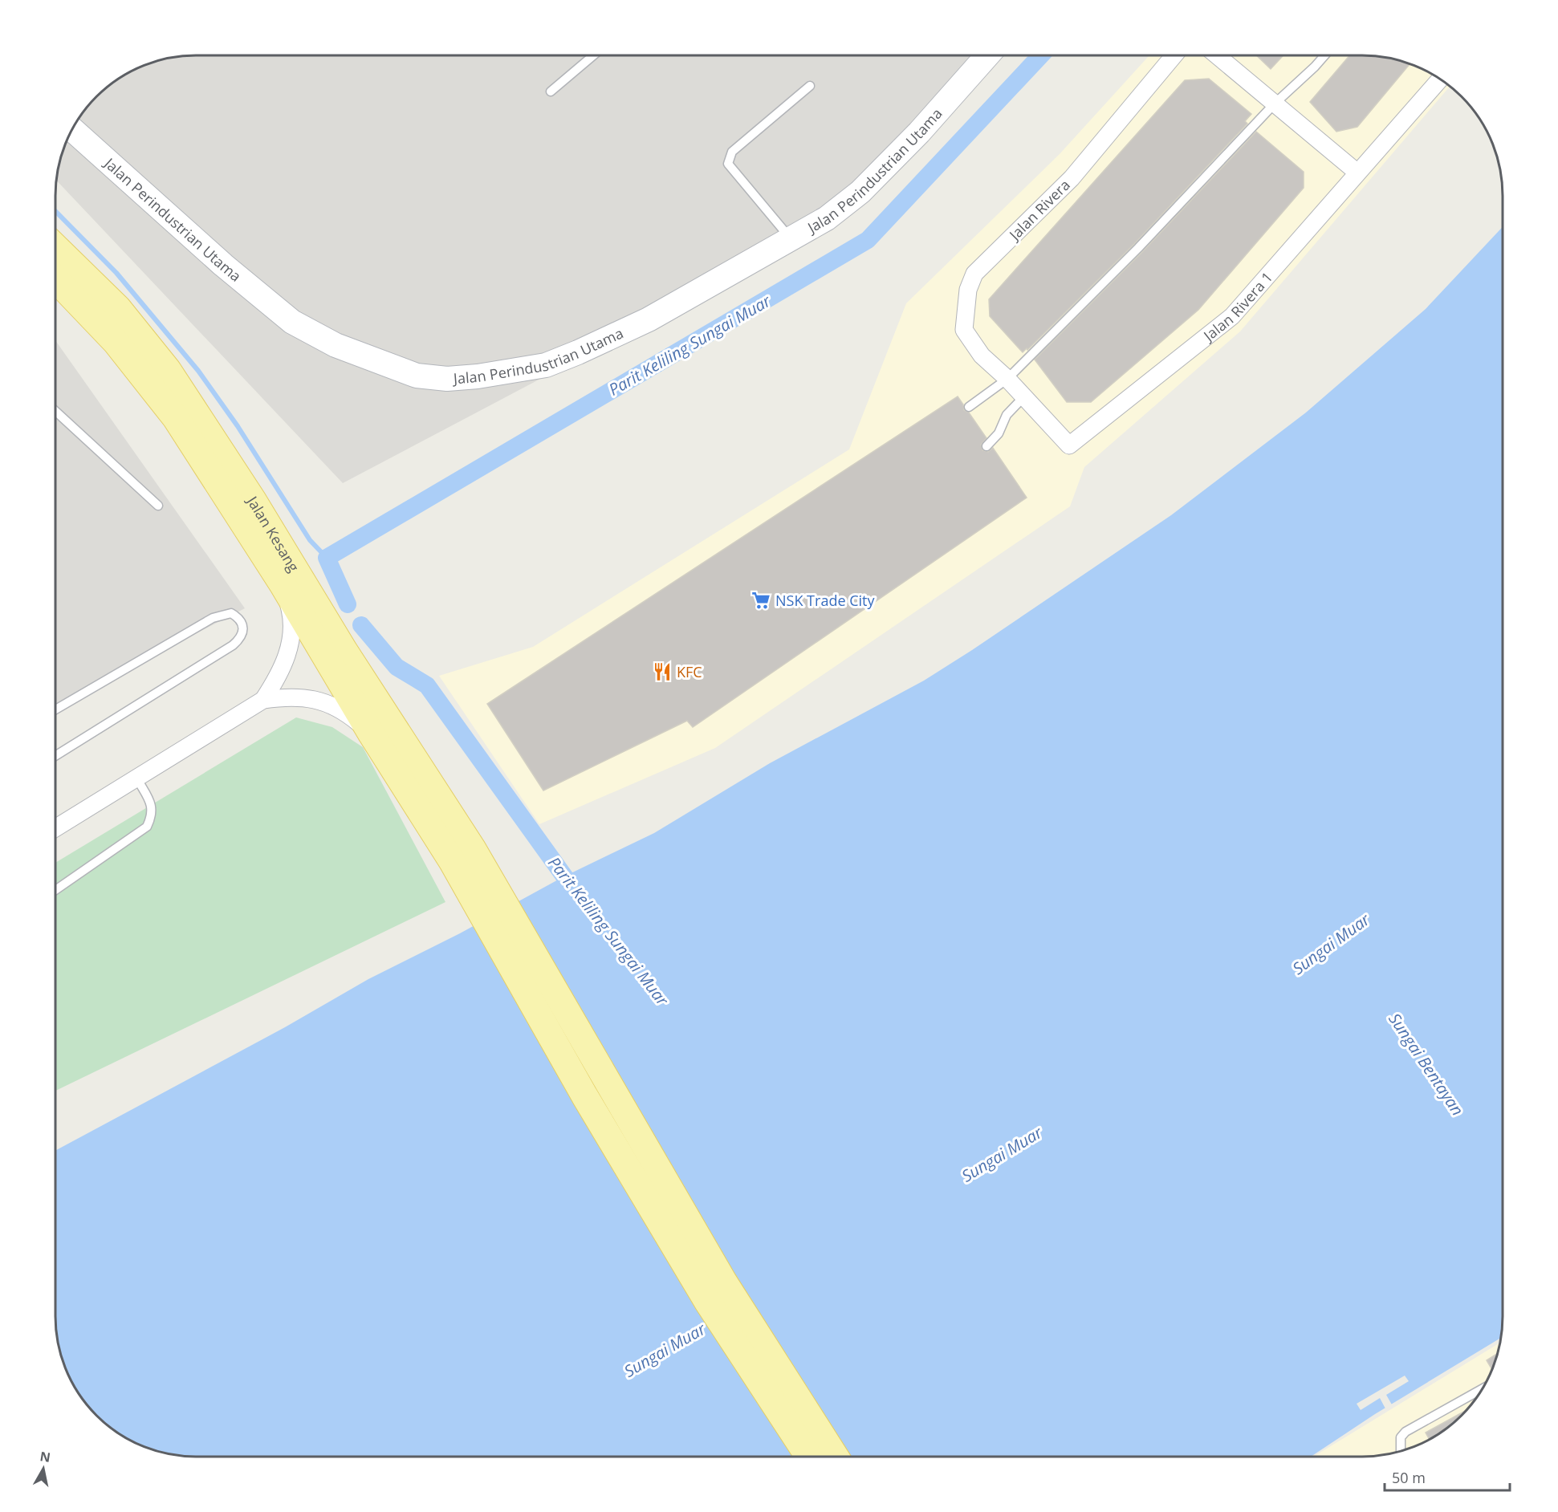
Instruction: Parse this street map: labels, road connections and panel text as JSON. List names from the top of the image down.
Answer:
{
  "streets": {
    "main road": ["Jalan Kesang"],
    "street": ["Jalan Perindustrian Utama", "Jalan Rivera", "Jalan Rivera 1"]
  },
  "crossings": [
    ["Jalan Rivera", "Jalan Rivera 1"]
  ],
  "water": ["Parit Keliling Sungai Muar", "Sungai Muar", "Sungai Bentayan"],
  "places": {
    "supermarket": ["NSK Trade City"],
    "restaurant": ["KFC"]
  },
  "scale_bar": "50 m",
  "north": "top"
}
